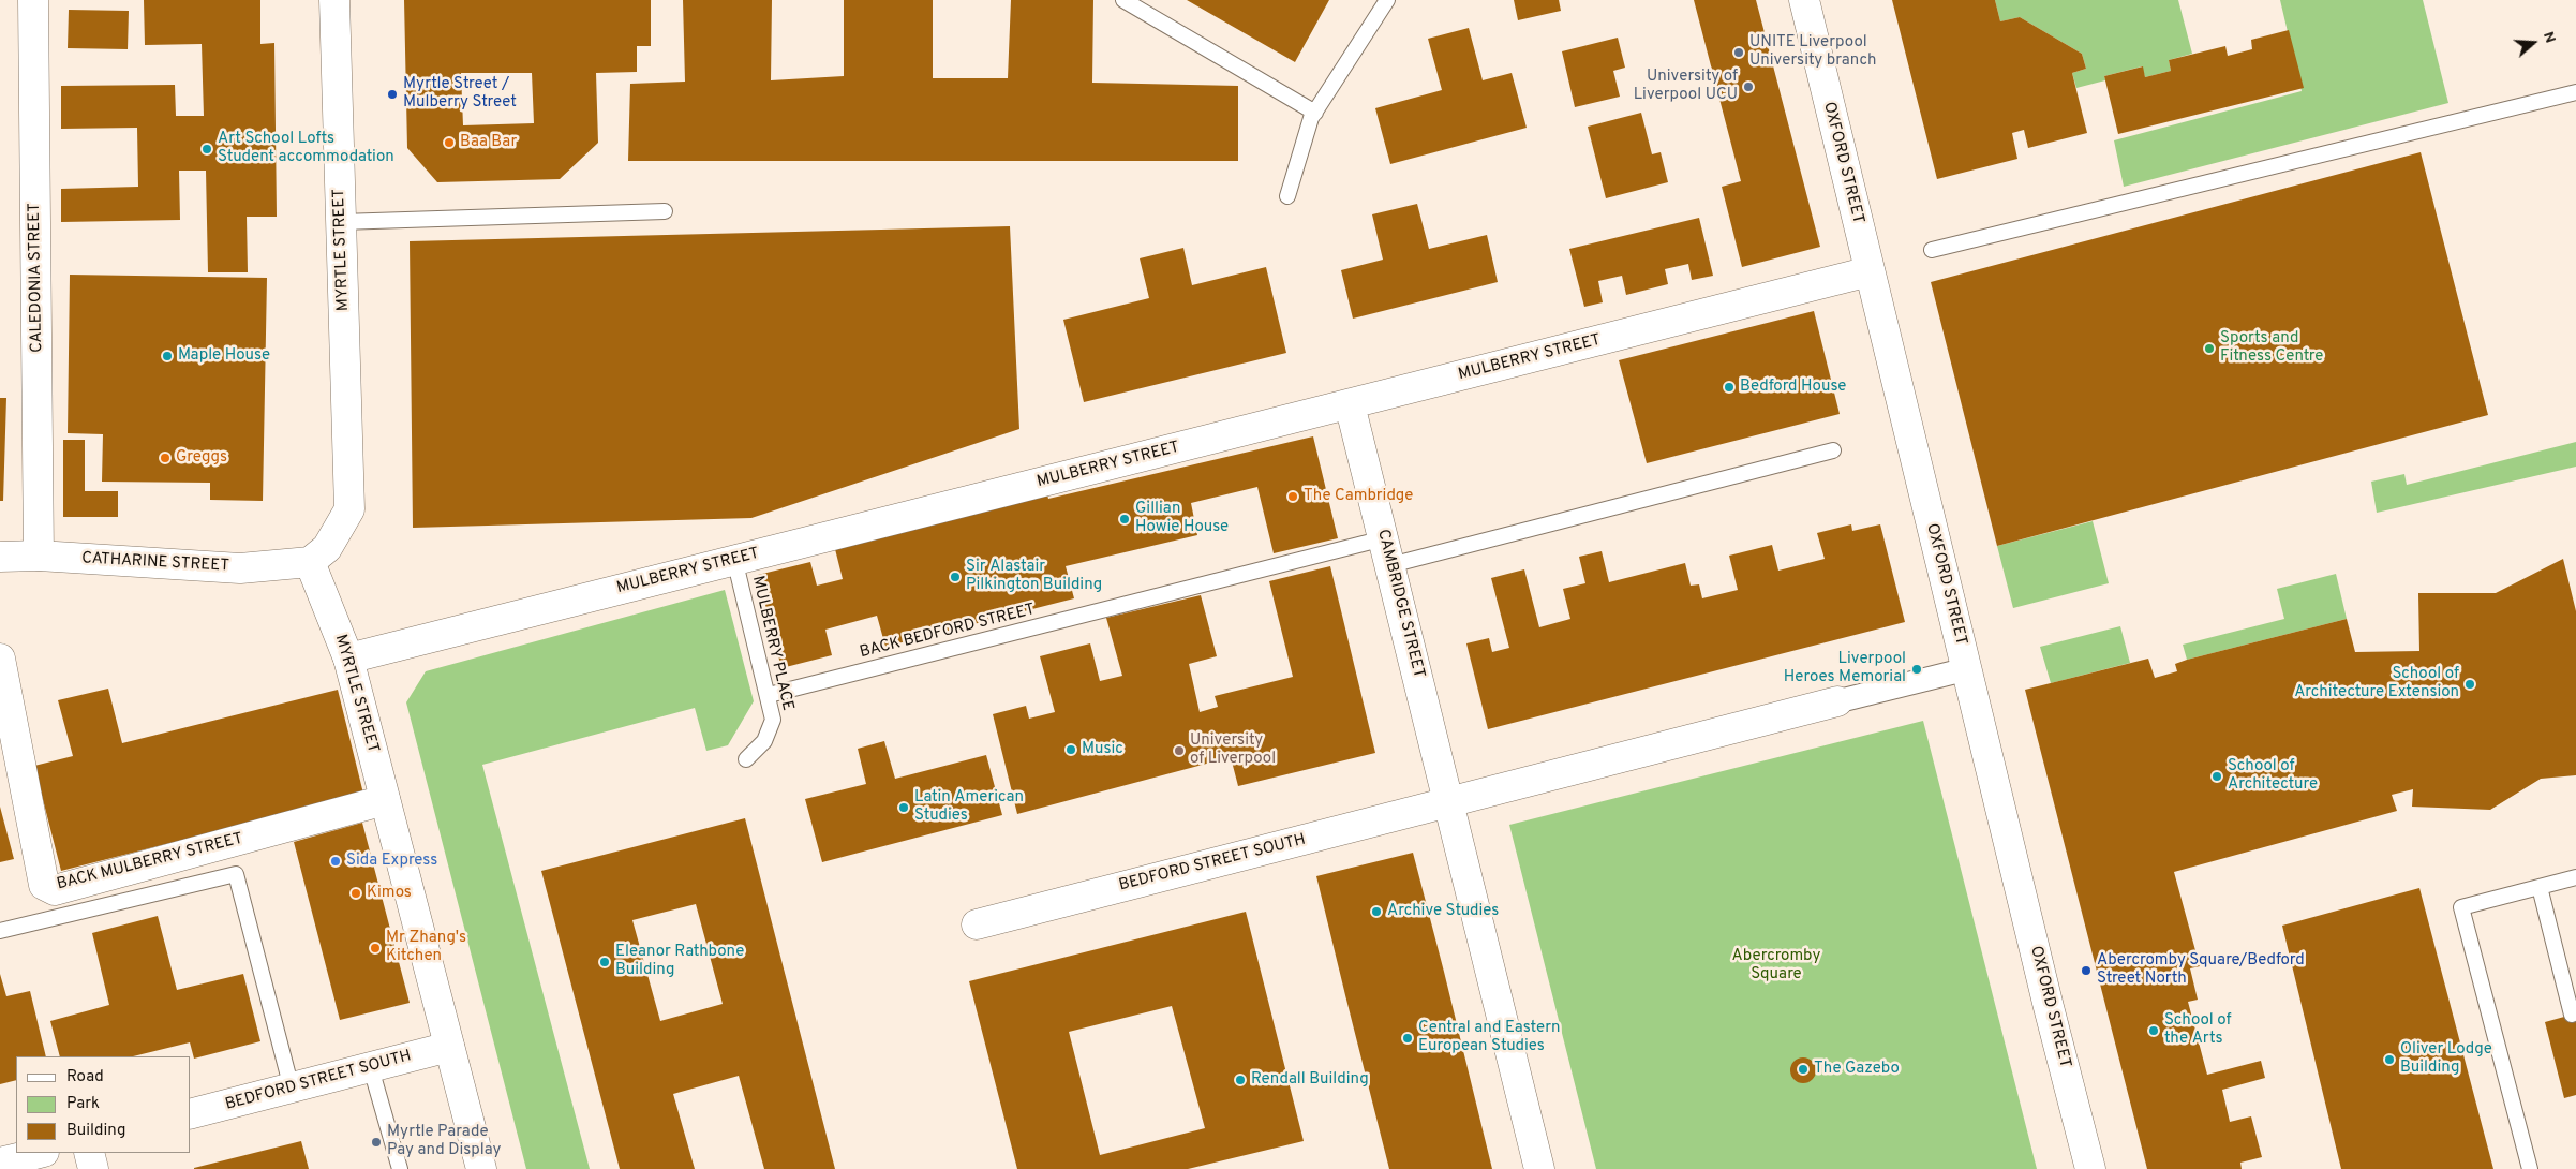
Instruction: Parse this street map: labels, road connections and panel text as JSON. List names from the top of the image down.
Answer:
{
  "streets": {
    "street": [
      "OXFORD STREET",
      "MYRTLE STREET",
      "CALEDONIA STREET",
      "MULBERRY STREET",
      "CATHARINE STREET",
      "CAMBRIDGE STREET",
      "BACK MULBERRY STREET",
      "BEDFORD STREET SOUTH"
    ],
    "lane": ["BACK BEDFORD STREET", "MULBERRY PLACE"]
  },
  "crossings": [
    ["OXFORD STREET", "MULBERRY STREET"],
    ["MYRTLE STREET", "MULBERRY STREET"],
    ["MYRTLE STREET", "CATHARINE STREET"],
    ["MYRTLE STREET", "BACK MULBERRY STREET"],
    ["MYRTLE STREET", "BEDFORD STREET SOUTH"],
    ["CALEDONIA STREET", "CATHARINE STREET"],
    ["MULBERRY STREET", "CAMBRIDGE STREET"],
    ["MULBERRY STREET", "MULBERRY PLACE"],
    ["CAMBRIDGE STREET", "BACK BEDFORD STREET"],
    ["CAMBRIDGE STREET", "BEDFORD STREET SOUTH"],
    ["BACK BEDFORD STREET", "MULBERRY PLACE"]
  ],
  "parks": ["Abercromby Square"],
  "places": [
    "UNITE Liverpool University branch",
    "University of Liverpool UCU",
    "Myrtle Street / Mulberry Street",
    "Baa Bar",
    "Art School Lofts Student accommodation",
    "Sports and Fitness Centre",
    "Maple House",
    "Bedford House",
    "Greggs",
    "The Cambridge",
    "Gillian Howie House",
    "Sir Alastair Pilkington Building",
    "Liverpool Heroes Memorial",
    "School of Architecture Extension",
    "Music",
    "University of Liverpool",
    "School of Architecture",
    "Latin American Studies",
    "Sida Express",
    "Kimos",
    "Archive Studies",
    "Mr Zhang's Kitchen",
    "Eleanor Rathbone Building",
    "Abercromby Square/Bedford Street North",
    "School of the Arts",
    "Central and Eastern European Studies",
    "Oliver Lodge Building",
    "The Gazebo",
    "Rendall Building",
    "Myrtle Parade Pay and Display"
  ],
  "legend": ["Road", "Park", "Building"],
  "north": "right"
}
